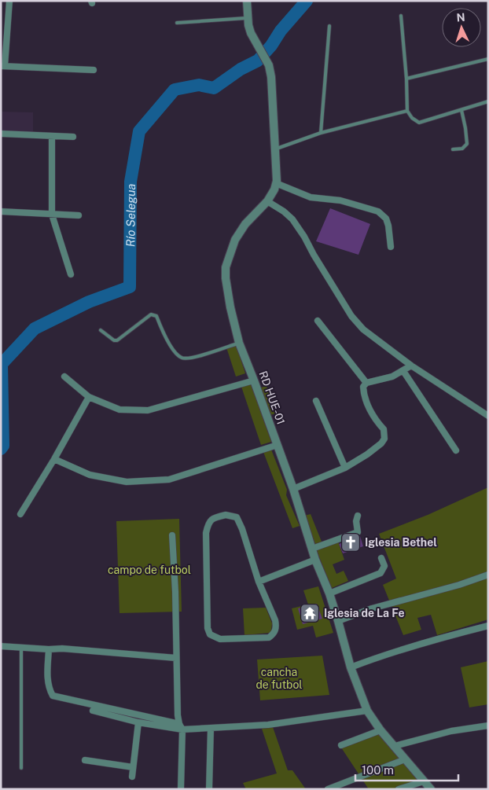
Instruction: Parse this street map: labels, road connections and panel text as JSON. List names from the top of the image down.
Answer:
{
  "streets": {
    "street": ["RD HUE-01"]
  },
  "water": ["Río Selegua"],
  "parks": ["campo de futbol", "cancha de futbol"],
  "places": {
    "church": ["Iglesia Bethel"],
    "temple": ["Iglesia de La Fe"]
  },
  "scale_bar": "100 m",
  "north": "top"
}
